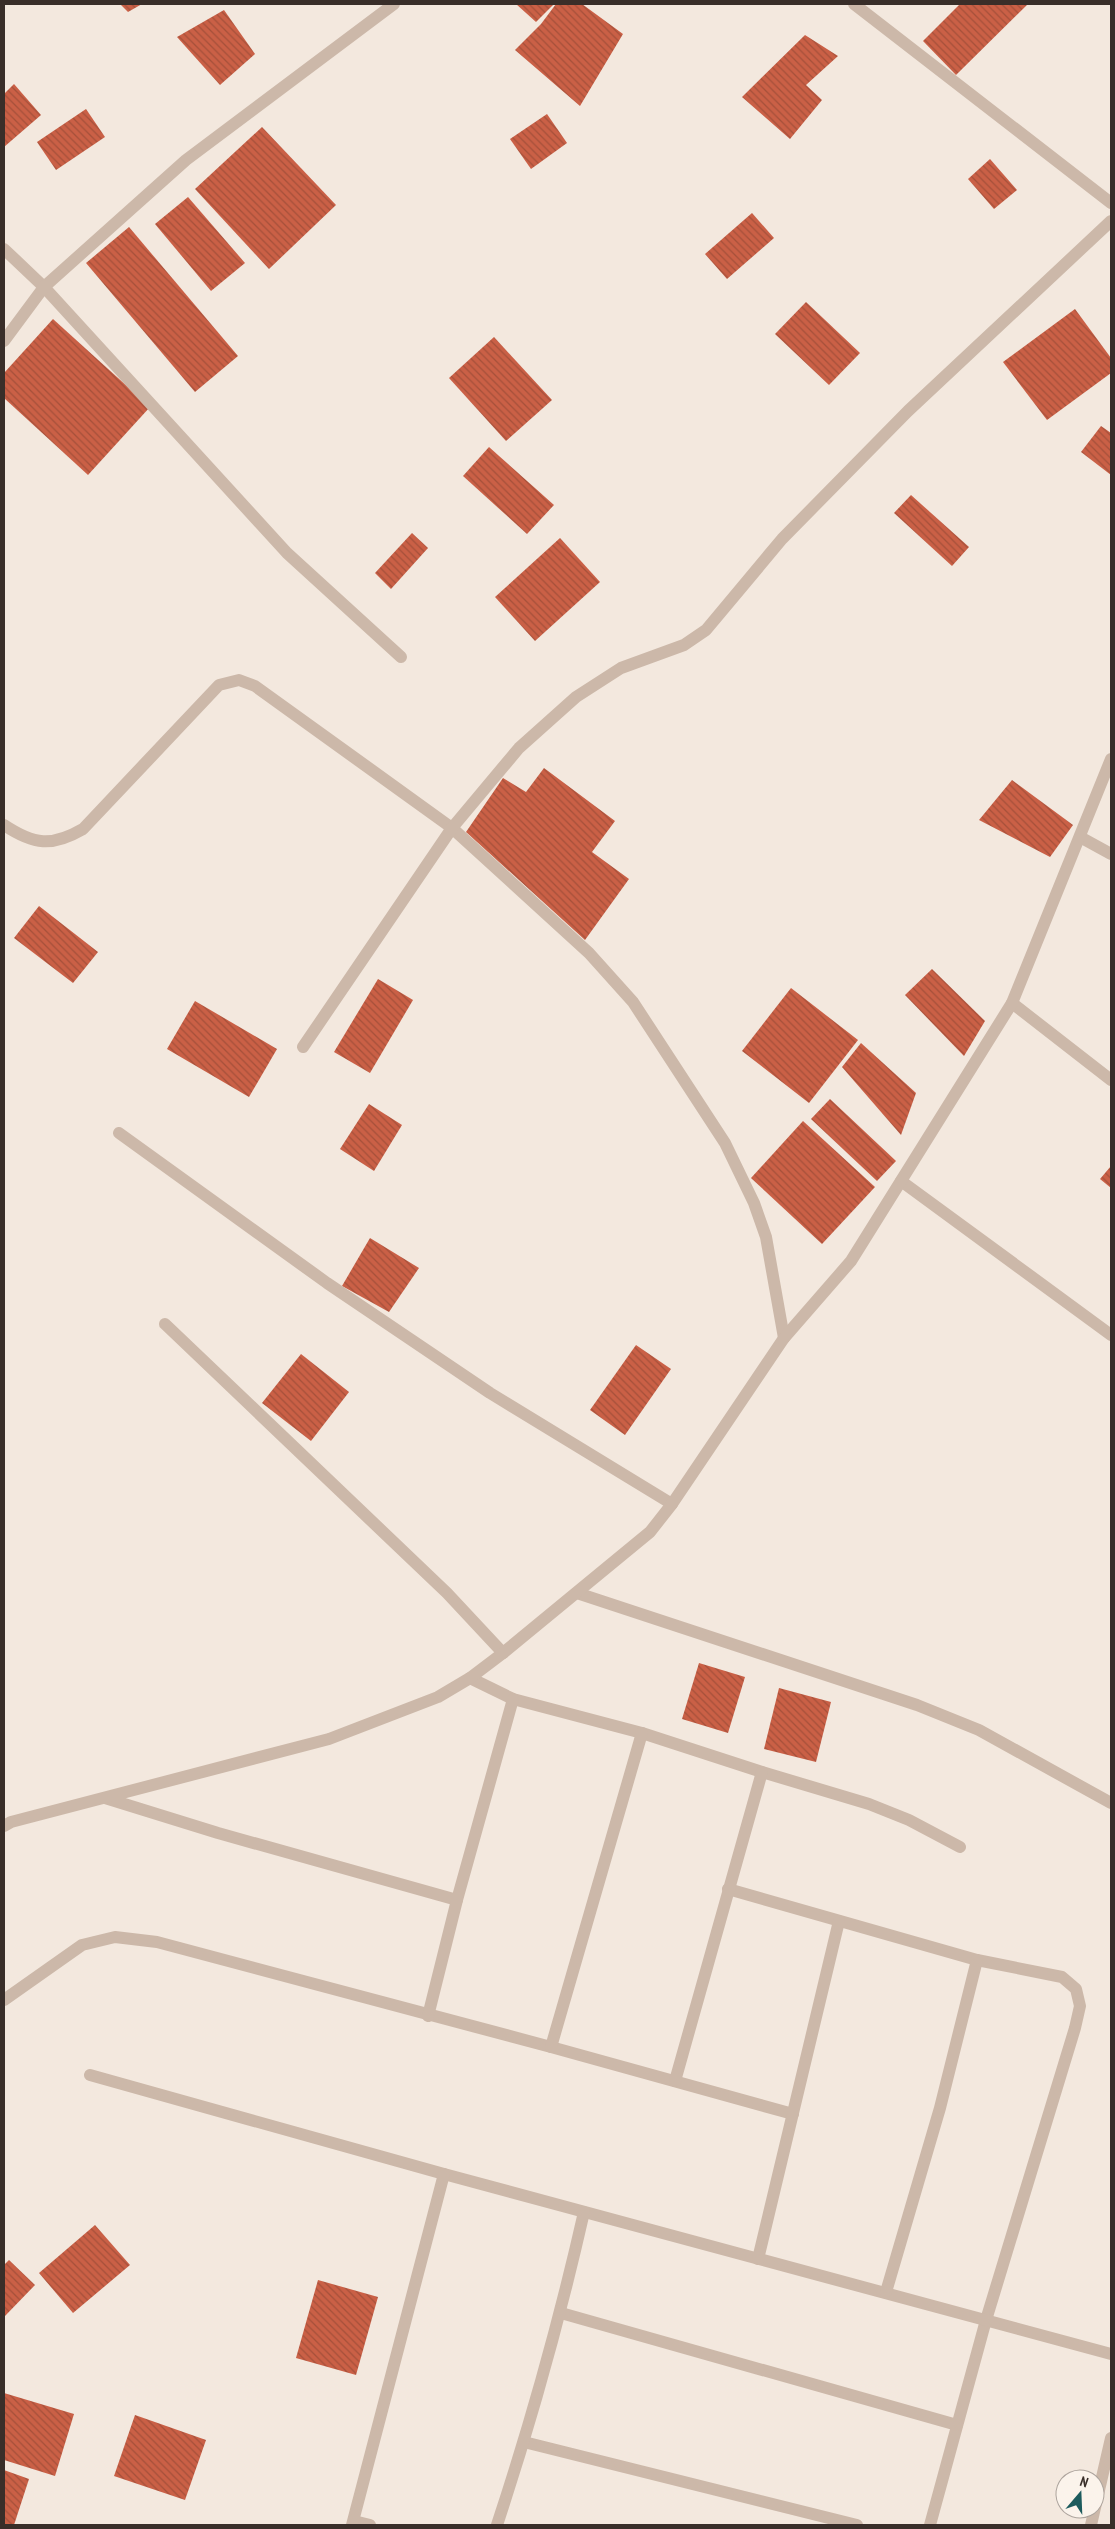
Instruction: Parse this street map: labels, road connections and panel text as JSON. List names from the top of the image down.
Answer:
{
  "north": "top"
}
